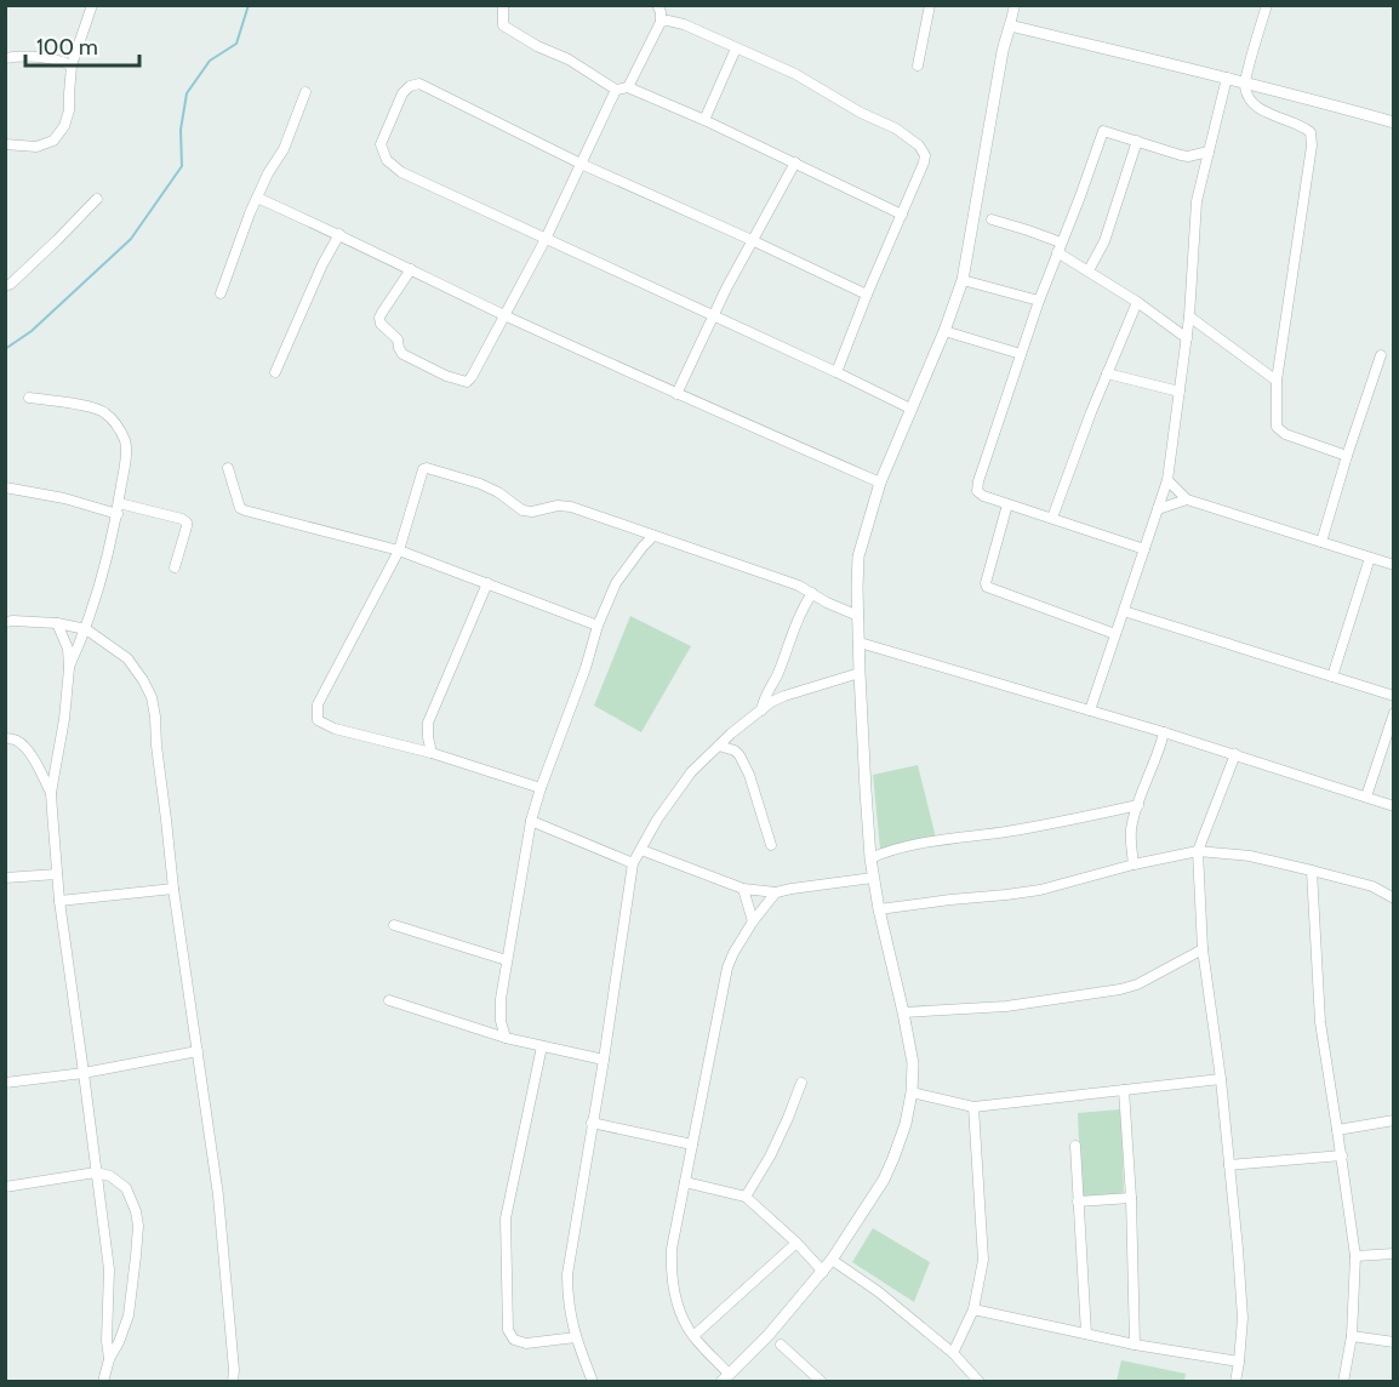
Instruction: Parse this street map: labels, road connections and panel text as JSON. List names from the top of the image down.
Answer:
{
  "scale_bar": "100 m"
}
